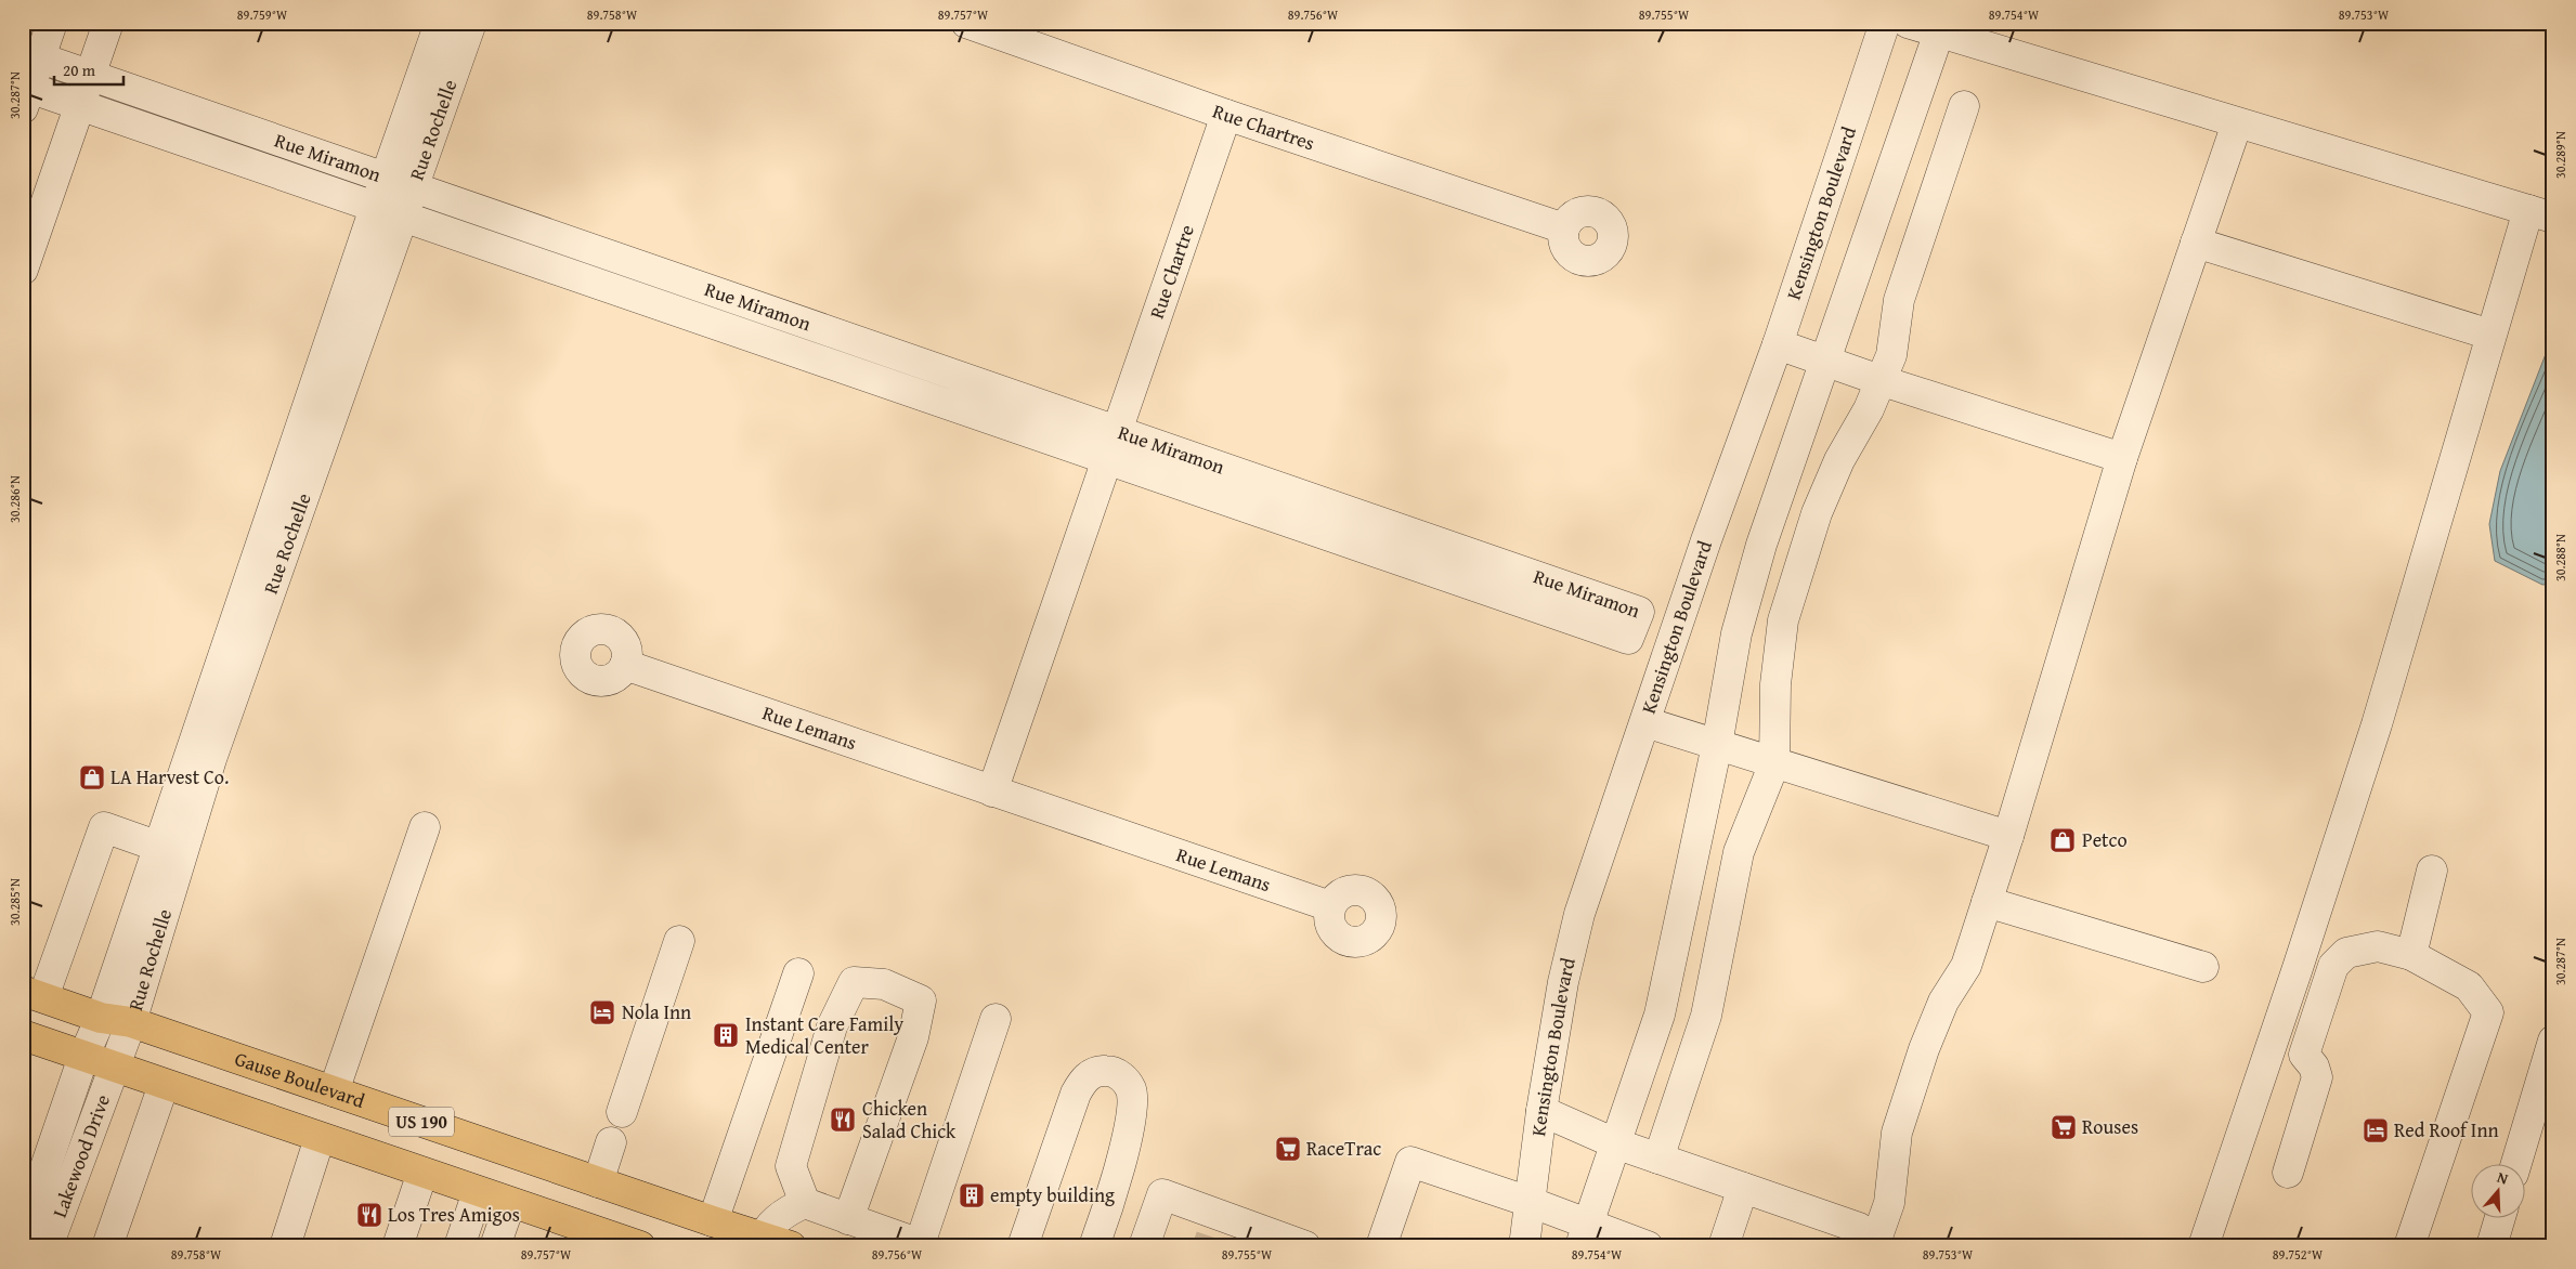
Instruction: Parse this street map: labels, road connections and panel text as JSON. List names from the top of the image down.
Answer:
{
  "streets": {
    "main road": ["Gause Boulevard", "US 190"],
    "street": [
      "Rue Chartres",
      "Rue Rochelle",
      "Rue Miramon",
      "Kensington Boulevard",
      "Rue Chartre",
      "Rue Lemans",
      "Lakewood Drive"
    ]
  },
  "crossings": [
    ["Rue Chartres", "Rue Chartre"],
    ["Rue Rochelle", "Rue Miramon"],
    ["Rue Rochelle", "Gause Boulevard"],
    ["Rue Rochelle", "US 190"],
    ["Rue Rochelle", "Lakewood Drive"],
    ["Rue Miramon", "Rue Chartre"],
    ["US 190", "Lakewood Drive"]
  ],
  "places": {
    "shop": ["LA Harvest Co.", "Petco"],
    "hotel": ["Nola Inn", "Red Roof Inn"],
    "building": ["Instant Care Family Medical Center", "empty building"],
    "restaurant": ["Chicken Salad Chick", "Los Tres Amigos"],
    "supermarket": ["Rouses", "RaceTrac"]
  },
  "scale_bar": "20 m",
  "north": "top",
  "coordinates": [
    "89.759°W",
    "89.758°W",
    "89.757°W",
    "89.756°W",
    "89.755°W",
    "89.754°W",
    "89.753°W",
    "30.287°N",
    "30.289°N",
    "30.286°N",
    "30.288°N",
    "30.285°N",
    "89.752°W"
  ]
}
